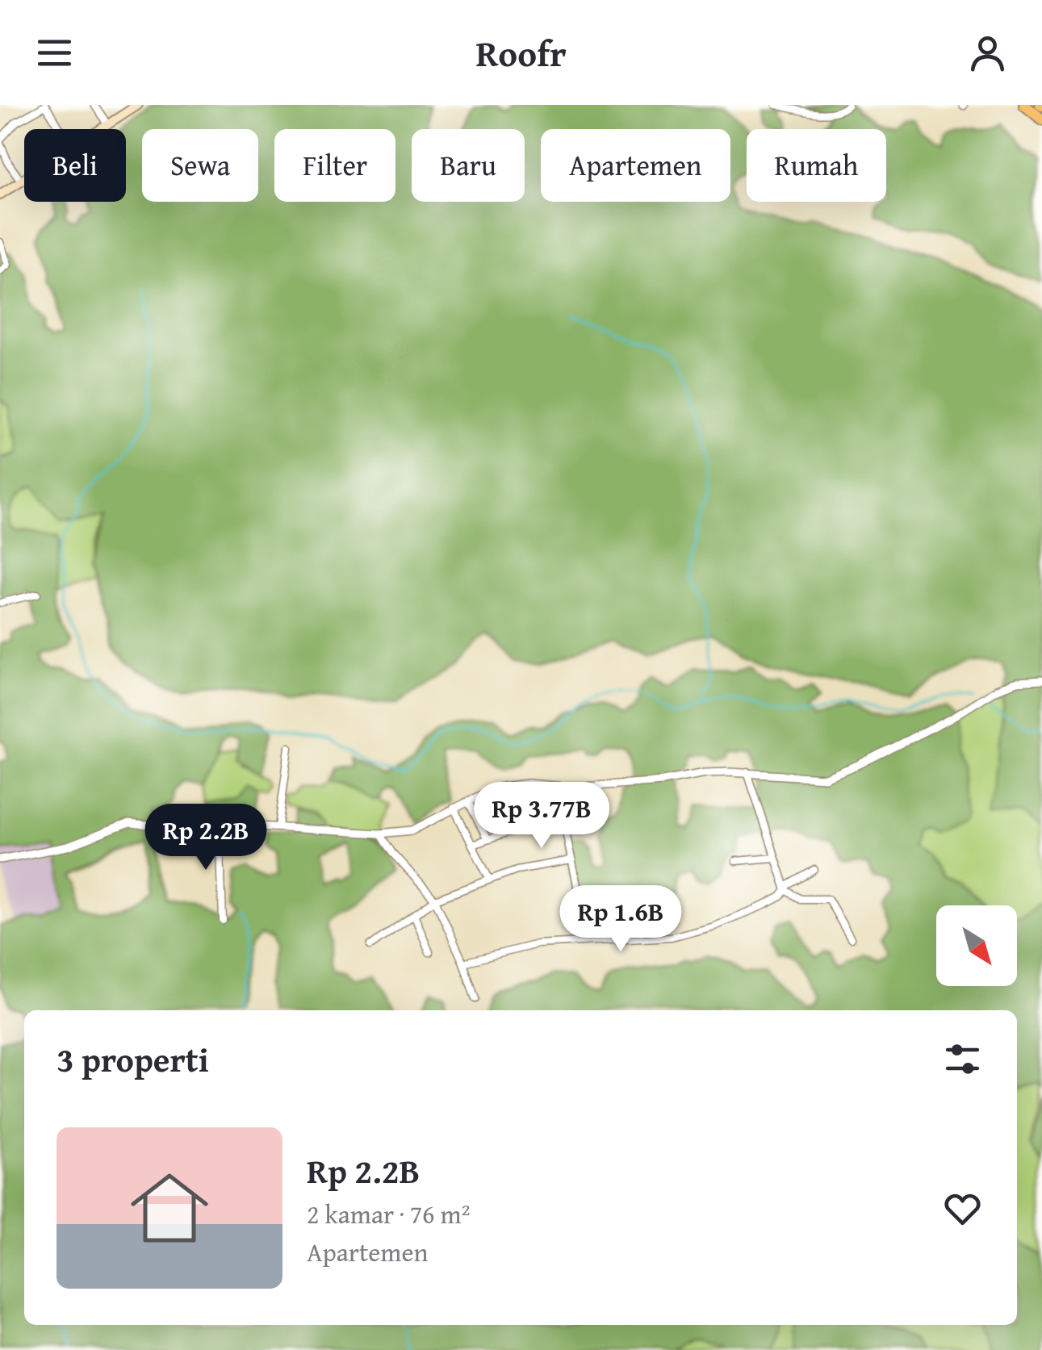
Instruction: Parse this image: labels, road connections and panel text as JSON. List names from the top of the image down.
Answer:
{
  "north": "bottom right",
  "page": {
    "header": "Roofr",
    "chip": [
      "Beli",
      "Sewa",
      "Filter",
      "Baru",
      "Apartemen",
      "Rumah"
    ],
    "price": ["Rp 3.77B", "Rp 2.2B", "Rp 1.6B"],
    "heading": "3 properti",
    "list": [
      {
        "name": "Rp 2.2B",
        "note": "2 kamar · 76 m² · Apartemen"
      }
    ]
  }
}
